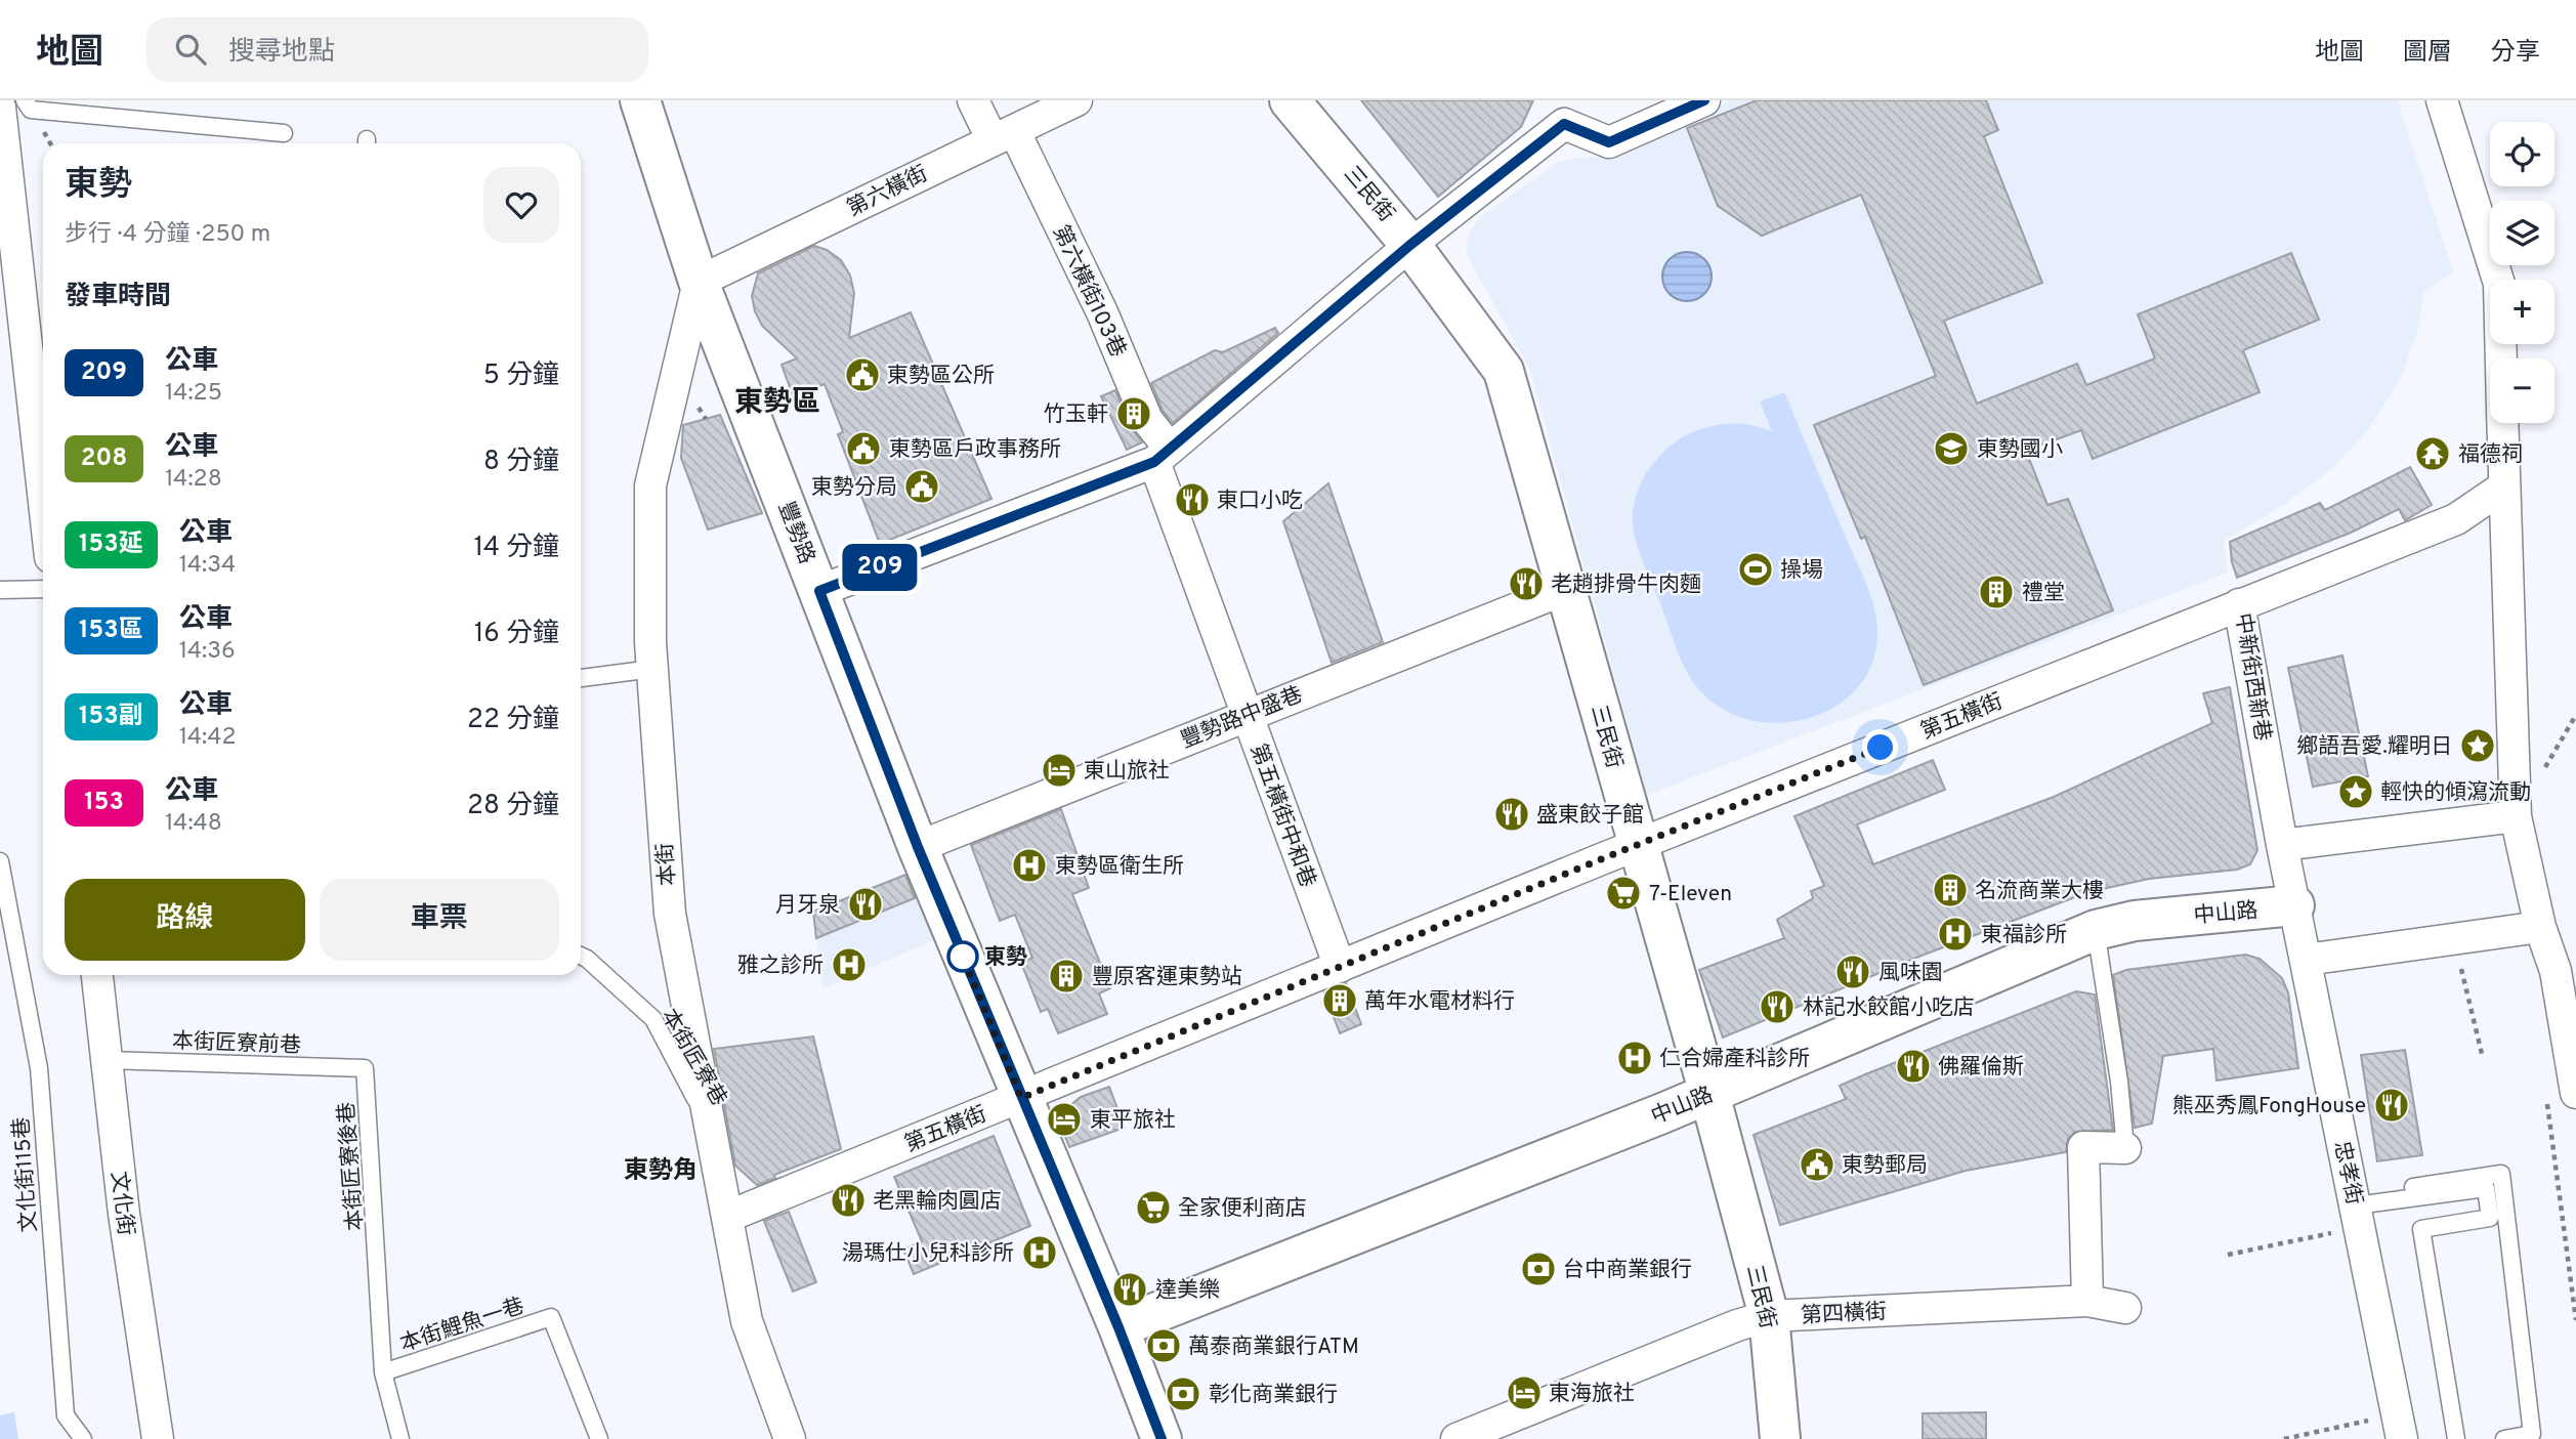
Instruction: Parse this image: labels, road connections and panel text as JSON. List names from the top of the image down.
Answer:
{
  "streets": {
    "street": [
      "第六橫街",
      "三民街",
      "第六橫街103巷",
      "豐勢路",
      "中新街西新巷",
      "第五橫街",
      "豐勢路中盛巷",
      "第五橫街中和巷",
      "本街",
      "中山路",
      "忠孝街",
      "文化街",
      "第四橫街"
    ],
    "lane": [
      "本街匠寮前巷",
      "本街匠寮巷",
      "本街匠寮後巷",
      "文化街115巷",
      "本街鯉魚一巷"
    ]
  },
  "crossings": [
    ["第六橫街", "第六橫街103巷"],
    ["第六橫街", "豐勢路"],
    ["第六橫街", "本街"],
    ["三民街", "第五橫街"],
    ["三民街", "豐勢路中盛巷"],
    ["三民街", "中山路"],
    ["三民街", "第四橫街"],
    ["第六橫街103巷", "第五橫街中和巷"],
    ["豐勢路", "第五橫街"],
    ["豐勢路", "豐勢路中盛巷"],
    ["豐勢路", "本街"],
    ["豐勢路", "中山路"],
    ["中新街西新巷", "第五橫街"],
    ["中新街西新巷", "中山路"],
    ["中新街西新巷", "忠孝街"],
    ["第五橫街", "第五橫街中和巷"],
    ["第五橫街", "本街"],
    ["豐勢路中盛巷", "第五橫街中和巷"],
    ["本街", "本街匠寮巷"],
    ["中山路", "忠孝街"],
    ["本街匠寮前巷", "本街匠寮後巷"],
    ["本街匠寮前巷", "文化街"],
    ["本街匠寮後巷", "本街鯉魚一巷"]
  ],
  "districts": ["東勢區", "東勢角"],
  "places": {
    "public building": [
      "東勢區公所",
      "東勢區戶政事務所",
      "東勢分局",
      "東勢郵局"
    ],
    "building": [
      "竹玉軒",
      "禮堂",
      "名流商業大樓",
      "豐原客運東勢站",
      "萬年水電材料行"
    ],
    "school or university": ["東勢國小"],
    "temple": ["福德祠"],
    "restaurant": [
      "東口小吃",
      "老趙排骨牛肉麵",
      "盛東餃子館",
      "月牙泉",
      "風味園",
      "林記水餃館小吃店",
      "佛羅倫斯",
      "熊巫秀鳳FongHouse",
      "老黑輪肉圓店",
      "達美樂"
    ],
    "sports": ["操場"],
    "place": ["鄉語吾愛.耀明日", "輕快的傾瀉流動"],
    "hotel": ["東山旅社", "東平旅社", "東海旅社"],
    "hospital": [
      "東勢區衛生所",
      "東福診所",
      "雅之診所",
      "仁合婦產科診所",
      "湯瑪仕小兒科診所"
    ],
    "supermarket": ["7-Eleven", "全家便利商店"],
    "other": ["東勢"],
    "bank": ["台中商業銀行", "萬泰商業銀行ATM", "彰化商業銀行"]
  },
  "lines": ["bus line 209"],
  "page": {
    "header": "地圖",
    "search": "搜尋地點",
    "nav": ["地圖", "圖層", "分享"],
    "on_map": "209",
    "map_buttons": ["+", "−"],
    "heading": [
      ["東勢", "步行 · 4 分鐘 · 250 m"],
      "發車時間"
    ],
    "list": [
      {
        "mark": "209",
        "name": "公車",
        "note": "14:25",
        "value": "5 分鐘"
      },
      {
        "mark": "208",
        "name": "公車",
        "note": "14:28",
        "value": "8 分鐘"
      },
      {
        "mark": "153延",
        "name": "公車",
        "note": "14:34",
        "value": "14 分鐘"
      },
      {
        "mark": "153區",
        "name": "公車",
        "note": "14:36",
        "value": "16 分鐘"
      },
      {
        "mark": "153副",
        "name": "公車",
        "note": "14:42",
        "value": "22 分鐘"
      },
      {
        "mark": "153",
        "name": "公車",
        "note": "14:48",
        "value": "28 分鐘"
      }
    ],
    "buttons": ["路線", "車票"]
  }
}
